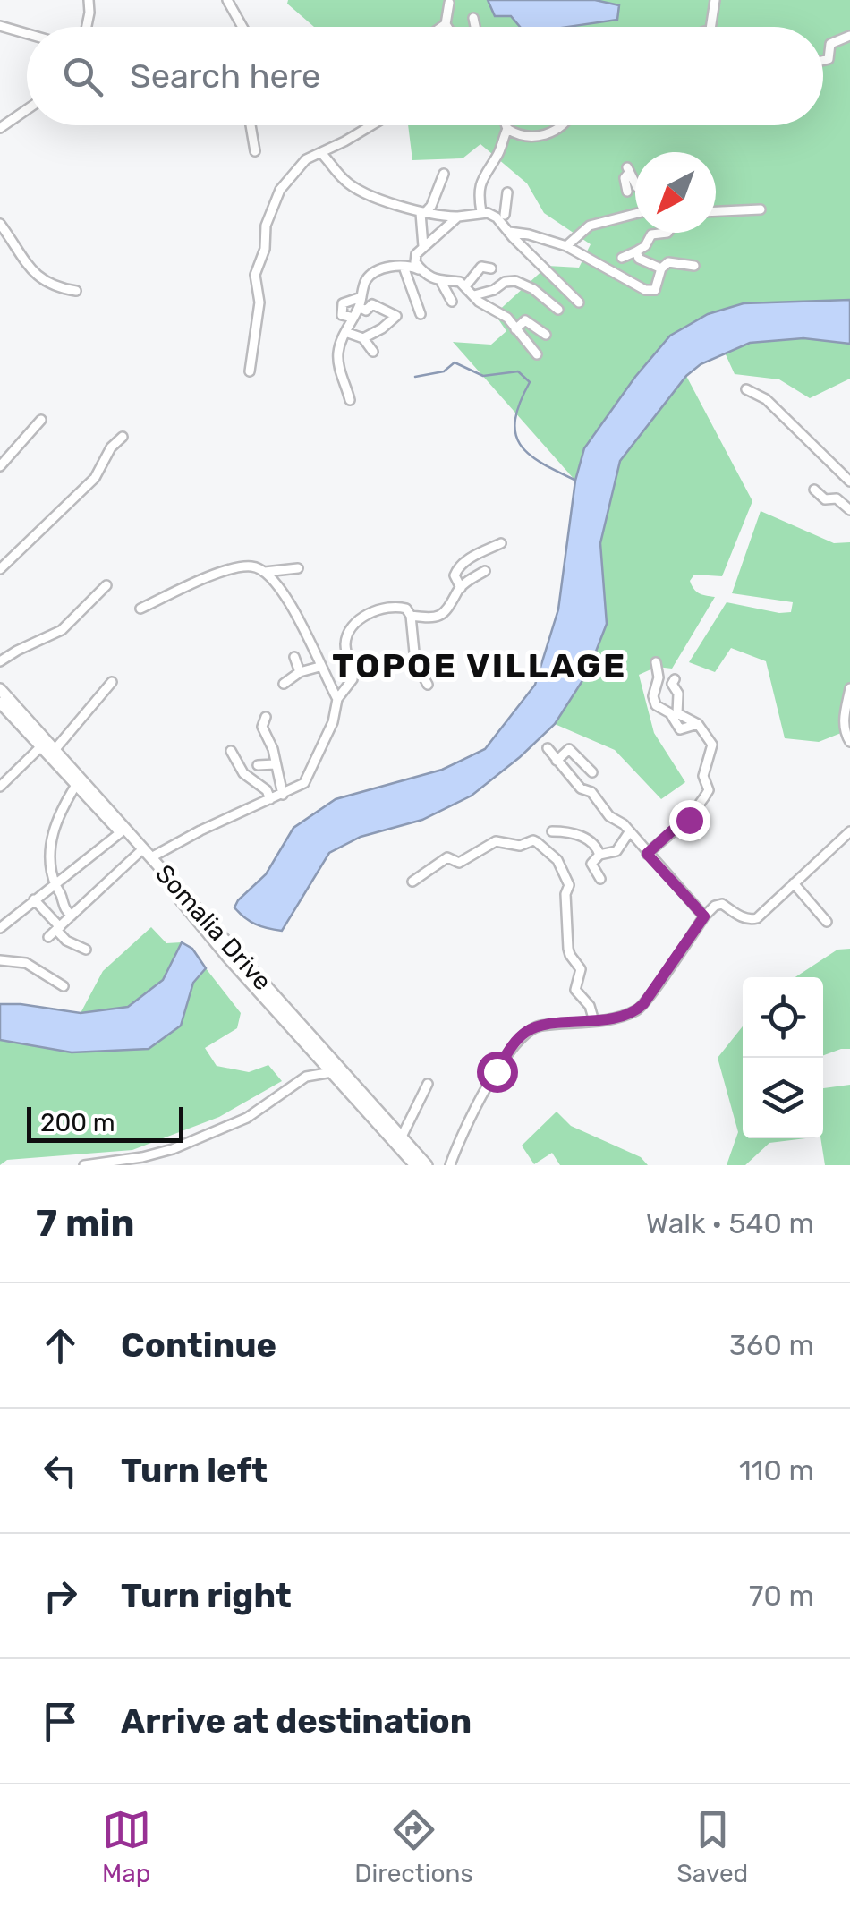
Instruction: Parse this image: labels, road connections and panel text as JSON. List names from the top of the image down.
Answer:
{
  "streets": {
    "main road": ["Somalia Drive"]
  },
  "districts": ["TOPOE VILLAGE"],
  "scale_bar": "200 m",
  "north": "bottom left",
  "page": {
    "search": "Search here",
    "scale": "200 m",
    "heading": ["7 min", "Walk · 540 m"],
    "list": [
      ["Continue", "360 m"],
      ["Turn left", "110 m"],
      ["Turn right", "70 m"],
      "Arrive at destination"
    ],
    "nav": ["Map", "Directions", "Saved"]
  }
}
